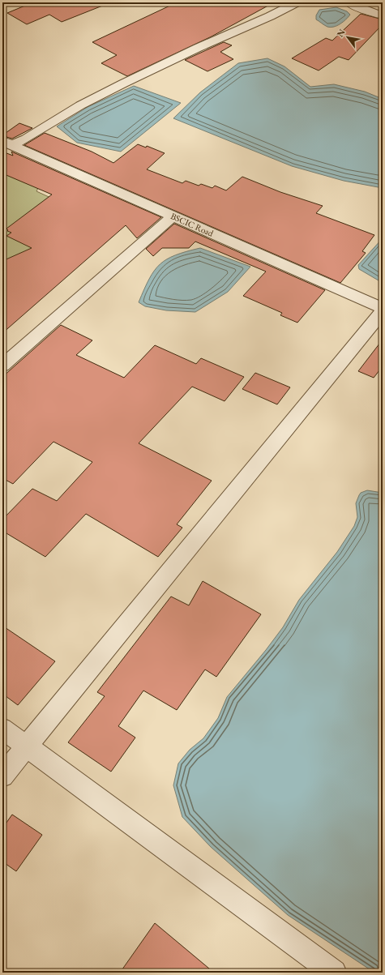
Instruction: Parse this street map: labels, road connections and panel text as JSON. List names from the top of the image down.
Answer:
{
  "streets": {
    "street": ["BSCIC Road"]
  },
  "north": "top left"
}
